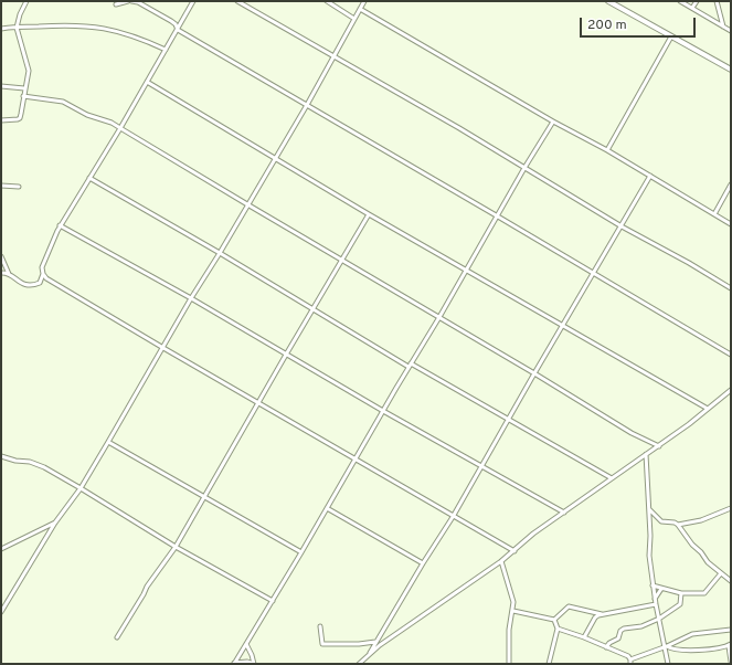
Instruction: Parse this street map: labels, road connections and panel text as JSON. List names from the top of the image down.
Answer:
{
  "scale_bar": "200 m"
}
